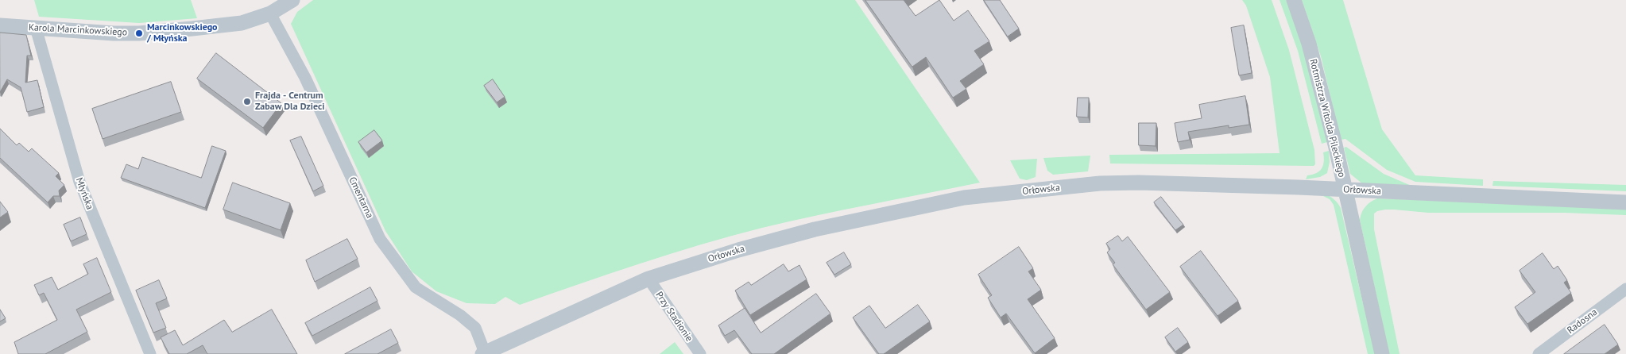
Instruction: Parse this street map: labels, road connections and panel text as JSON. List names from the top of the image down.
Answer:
{
  "streets": {
    "street": [
      "Karola Marcinkowskiego",
      "Rotmistrza Witolda Pileckiego",
      "Orłowska",
      "Młyńska",
      "Cmentarna",
      "Przy Stadionie",
      "Radosna"
    ]
  },
  "crossings": [
    ["Karola Marcinkowskiego", "Młyńska"],
    ["Karola Marcinkowskiego", "Cmentarna"],
    ["Rotmistrza Witolda Pileckiego", "Orłowska"],
    ["Orłowska", "Cmentarna"],
    ["Orłowska", "Przy Stadionie"]
  ],
  "places": ["Marcinkowskiego / Młyńska", "Frajda - Centrum Zabaw Dla Dzieci"]
}
